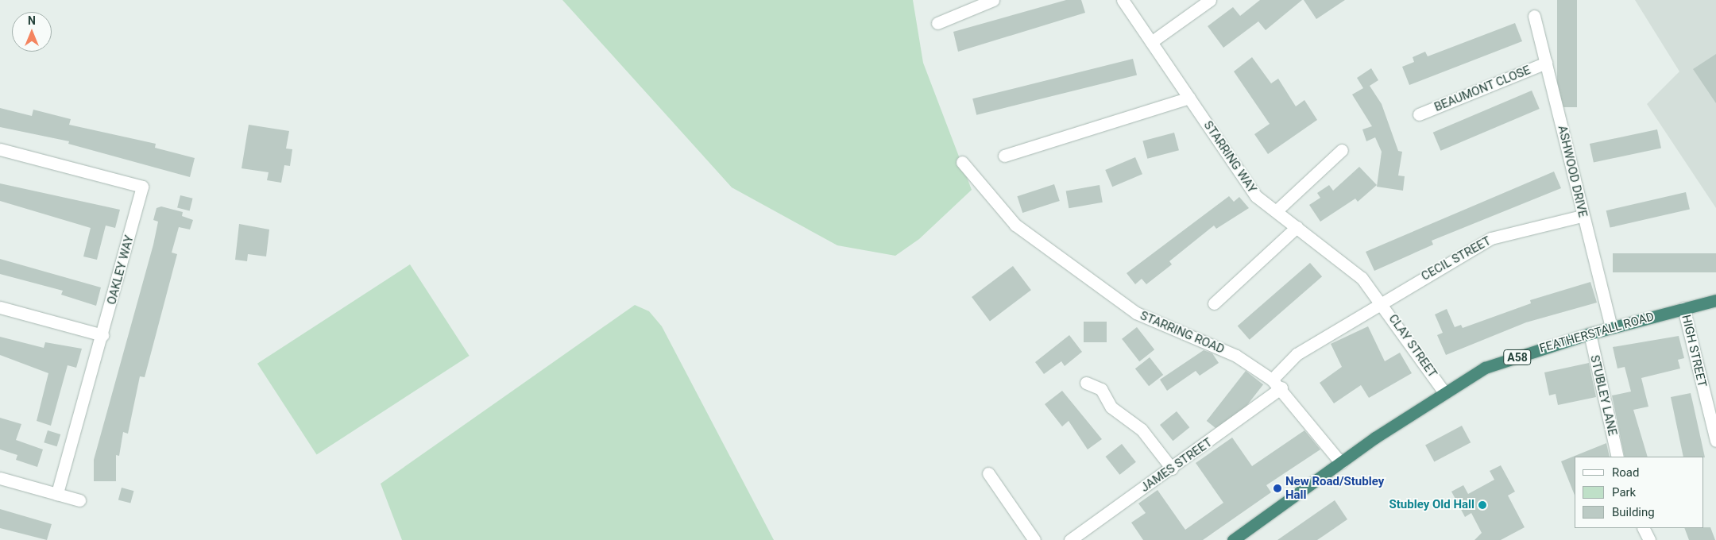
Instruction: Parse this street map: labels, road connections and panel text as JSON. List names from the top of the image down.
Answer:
{
  "streets": {
    "highway": ["FEATHERSTALL ROAD", "A58"],
    "street": [
      "BEAUMONT CLOSE",
      "STARRING WAY",
      "ASHWOOD DRIVE",
      "CECIL STREET",
      "OAKLEY WAY",
      "STARRING ROAD",
      "CLAY STREET",
      "HIGH STREET",
      "STUBLEY LANE",
      "JAMES STREET"
    ]
  },
  "crossings": [
    ["BEAUMONT CLOSE", "ASHWOOD DRIVE"],
    ["STARRING WAY", "CECIL STREET"],
    ["STARRING WAY", "CLAY STREET"],
    ["ASHWOOD DRIVE", "CECIL STREET"],
    ["ASHWOOD DRIVE", "FEATHERSTALL ROAD"],
    ["CECIL STREET", "STARRING ROAD"],
    ["CECIL STREET", "CLAY STREET"],
    ["CECIL STREET", "JAMES STREET"],
    ["STARRING ROAD", "FEATHERSTALL ROAD"],
    ["STARRING ROAD", "A58"],
    ["STARRING ROAD", "JAMES STREET"],
    ["FEATHERSTALL ROAD", "CLAY STREET"],
    ["FEATHERSTALL ROAD", "HIGH STREET"],
    ["FEATHERSTALL ROAD", "A58"],
    ["FEATHERSTALL ROAD", "STUBLEY LANE"]
  ],
  "places": ["New Road/Stubley Hall", "Stubley Old Hall"],
  "legend": ["Road", "Park", "Building"],
  "north": "top"
}
